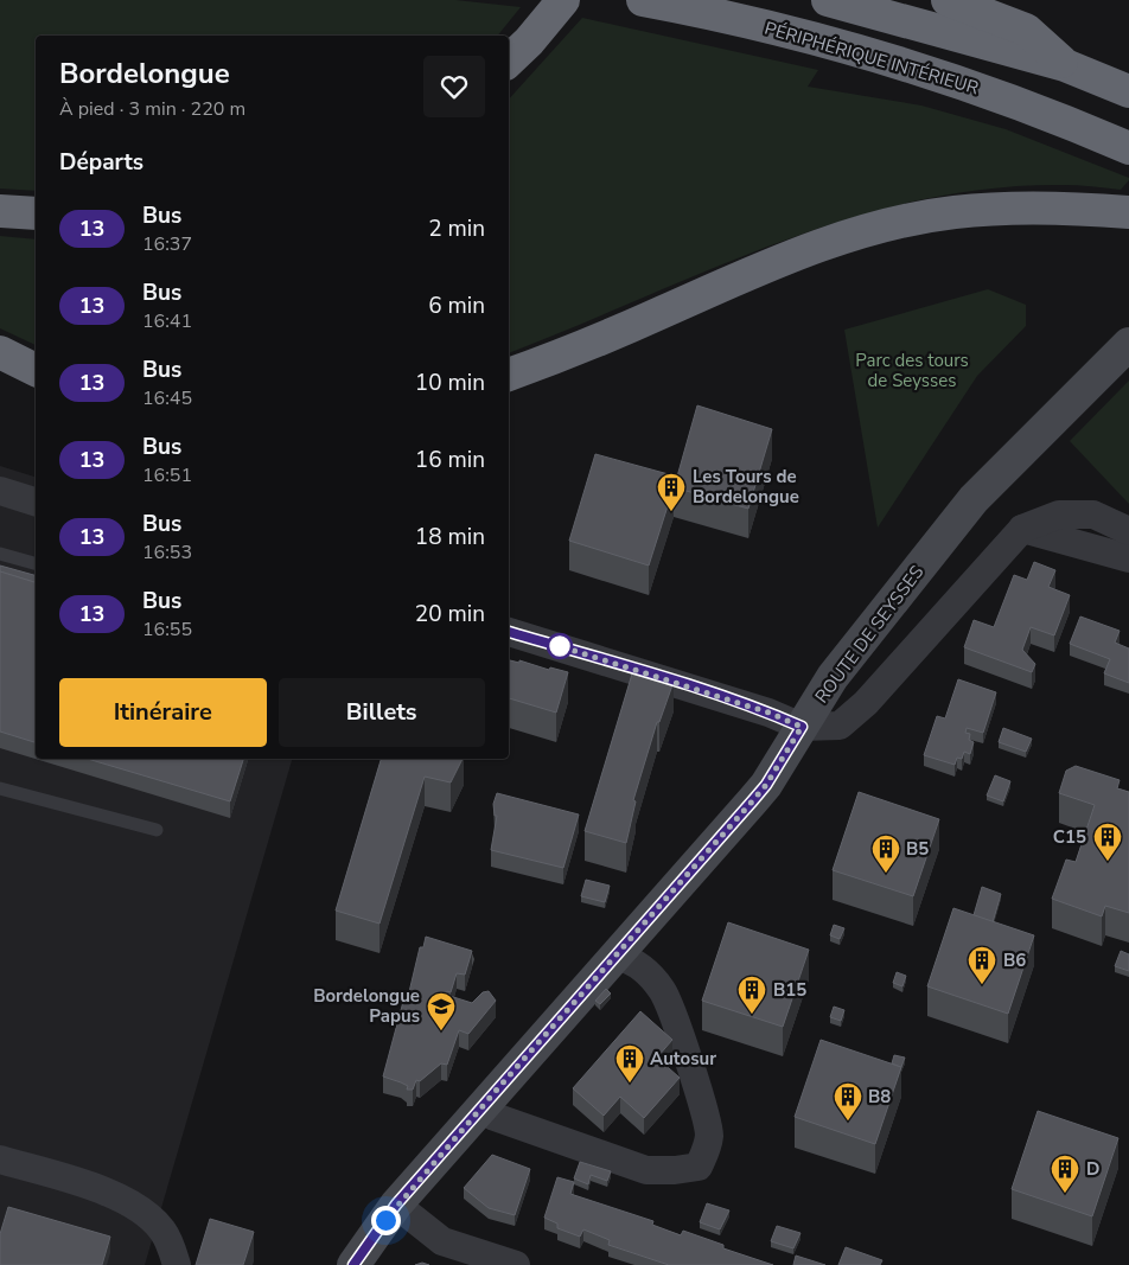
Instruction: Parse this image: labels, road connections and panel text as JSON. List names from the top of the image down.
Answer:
{
  "streets": {
    "highway": ["PÉRIPHÉRIQUE INTÉRIEUR"],
    "main road": ["ROUTE DE SEYSSES"]
  },
  "parks": ["Parc des tours de Seysses"],
  "places": {
    "building": [
      "Les Tours de Bordelongue",
      "C15",
      "B5",
      "B6",
      "B15",
      "Autosur",
      "B8",
      "D"
    ],
    "school or university": ["Bordelongue Papus"]
  },
  "lines": ["bus line 13"],
  "page": {
    "heading": [
      ["Bordelongue", "À pied · 3 min · 220 m"],
      "Départs"
    ],
    "list": [
      {
        "mark": "13",
        "name": "Bus",
        "note": "16:37",
        "value": "2 min"
      },
      {
        "mark": "13",
        "name": "Bus",
        "note": "16:41",
        "value": "6 min"
      },
      {
        "mark": "13",
        "name": "Bus",
        "note": "16:45",
        "value": "10 min"
      },
      {
        "mark": "13",
        "name": "Bus",
        "note": "16:51",
        "value": "16 min"
      },
      {
        "mark": "13",
        "name": "Bus",
        "note": "16:53",
        "value": "18 min"
      },
      {
        "mark": "13",
        "name": "Bus",
        "note": "16:55",
        "value": "20 min"
      }
    ],
    "buttons": ["Itinéraire", "Billets"]
  }
}
